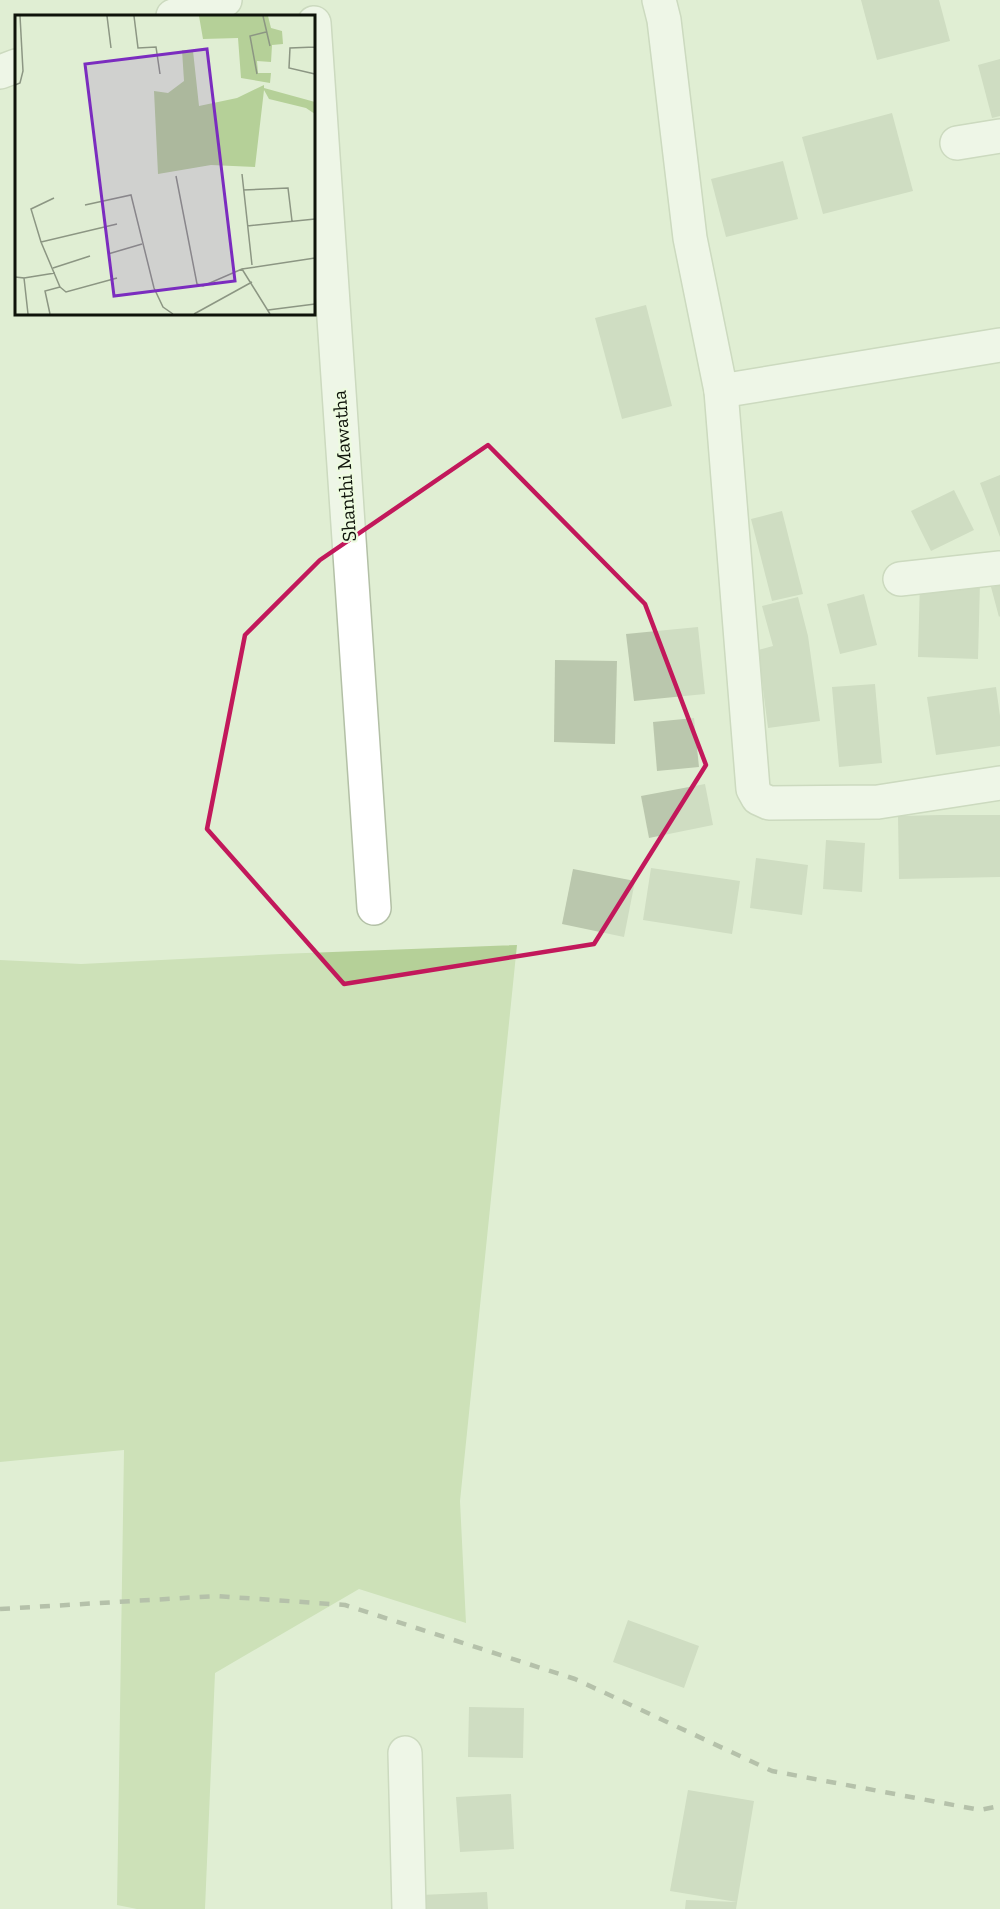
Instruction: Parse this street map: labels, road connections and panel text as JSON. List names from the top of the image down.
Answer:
{
  "streets": {
    "street": ["Shanthi Mawatha"]
  }
}
